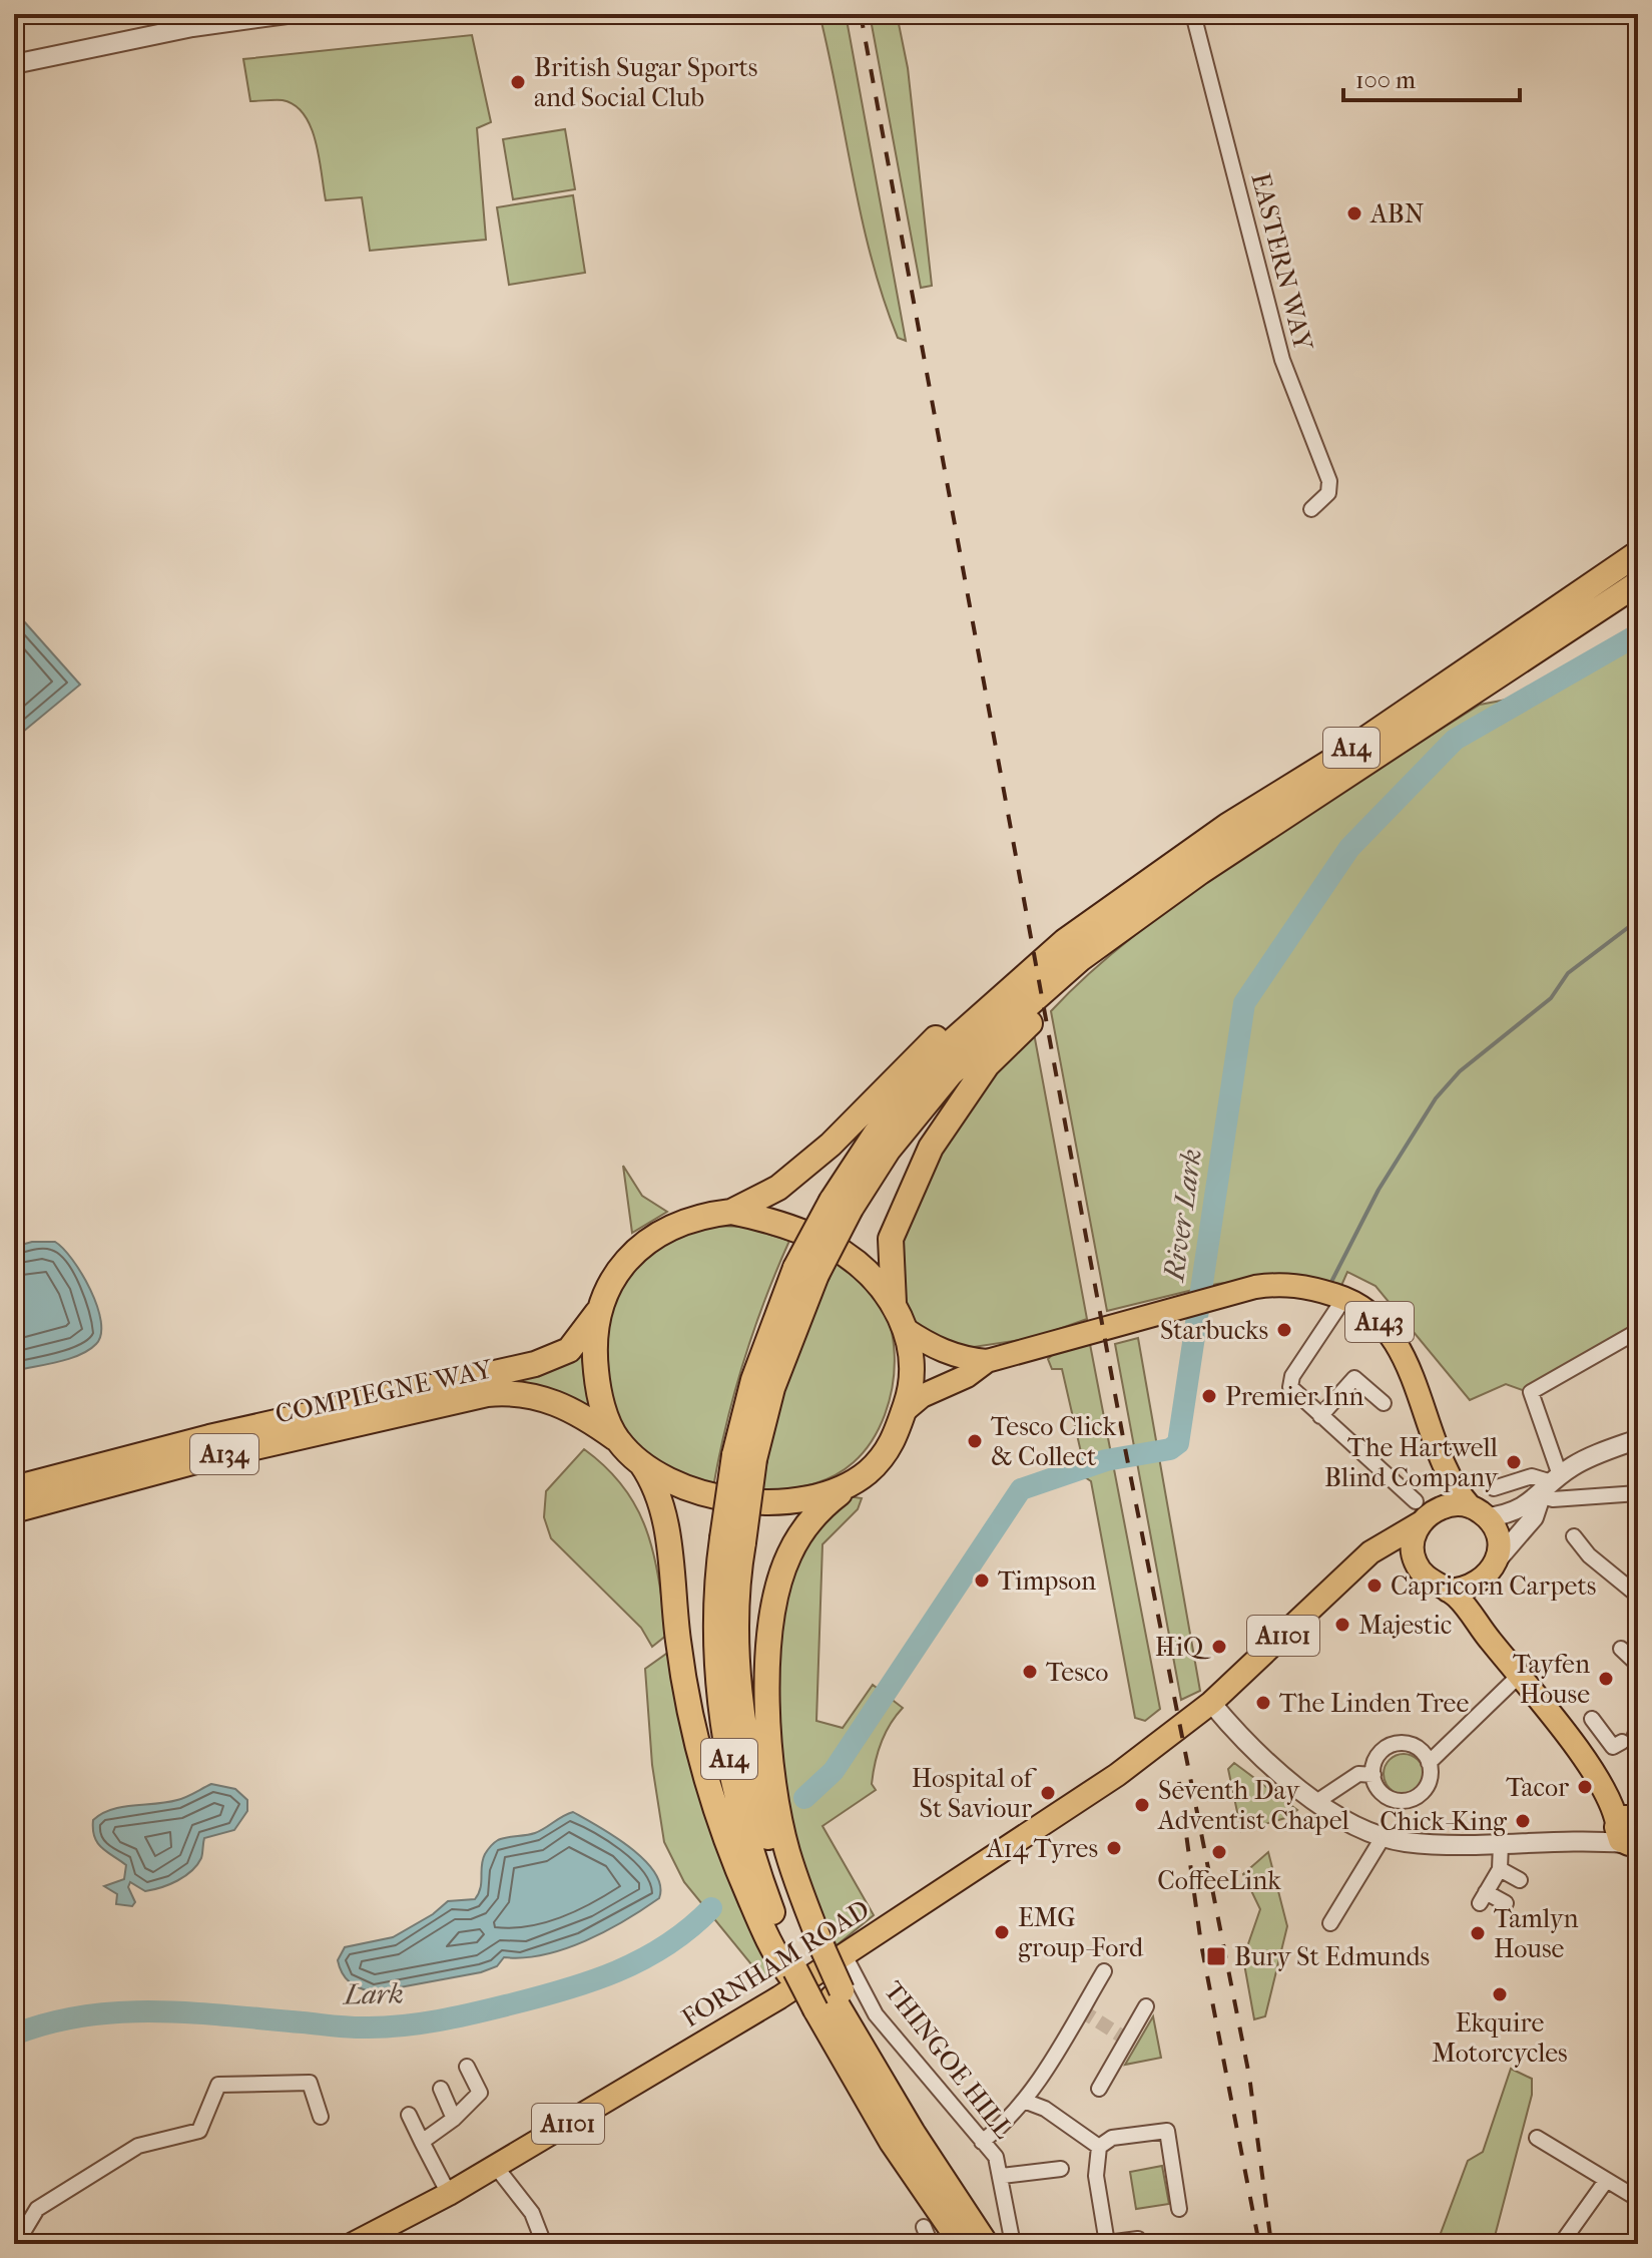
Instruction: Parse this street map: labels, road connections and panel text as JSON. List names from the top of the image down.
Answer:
{
  "streets": {
    "highway": ["A14", "COMPIEGNE WAY", "A134"],
    "main road": ["A143", "A1101", "FORNHAM ROAD"],
    "street": ["EASTERN WAY", "THINGOE HILL"]
  },
  "crossings": [
    ["A14", "COMPIEGNE WAY"],
    ["A14", "FORNHAM ROAD"],
    ["A14", "THINGOE HILL"],
    ["A143", "A1101"],
    ["A1101", "FORNHAM ROAD"],
    ["FORNHAM ROAD", "THINGOE HILL"]
  ],
  "water": ["River Lark", "Lark"],
  "places": {
    "other": [
      "British Sugar Sports and Social Club",
      "ABN",
      "Starbucks",
      "Premier Inn",
      "Tesco Click & Collect",
      "The Hartwell Blind Company",
      "Timpson",
      "Capricorn Carpets",
      "Majestic",
      "HiQ",
      "Tesco",
      "Tayfen House",
      "The Linden Tree",
      "Tacor",
      "Hospital of St Saviour",
      "Seventh Day Adventist Chapel",
      "Chick-King",
      "A14 Tyres",
      "CoffeeLink",
      "EMG group-Ford",
      "Tamlyn House",
      "Ekquire Motorcycles"
    ],
    "transit": ["Bury St Edmunds"]
  },
  "scale_bar": "100 m"
}
